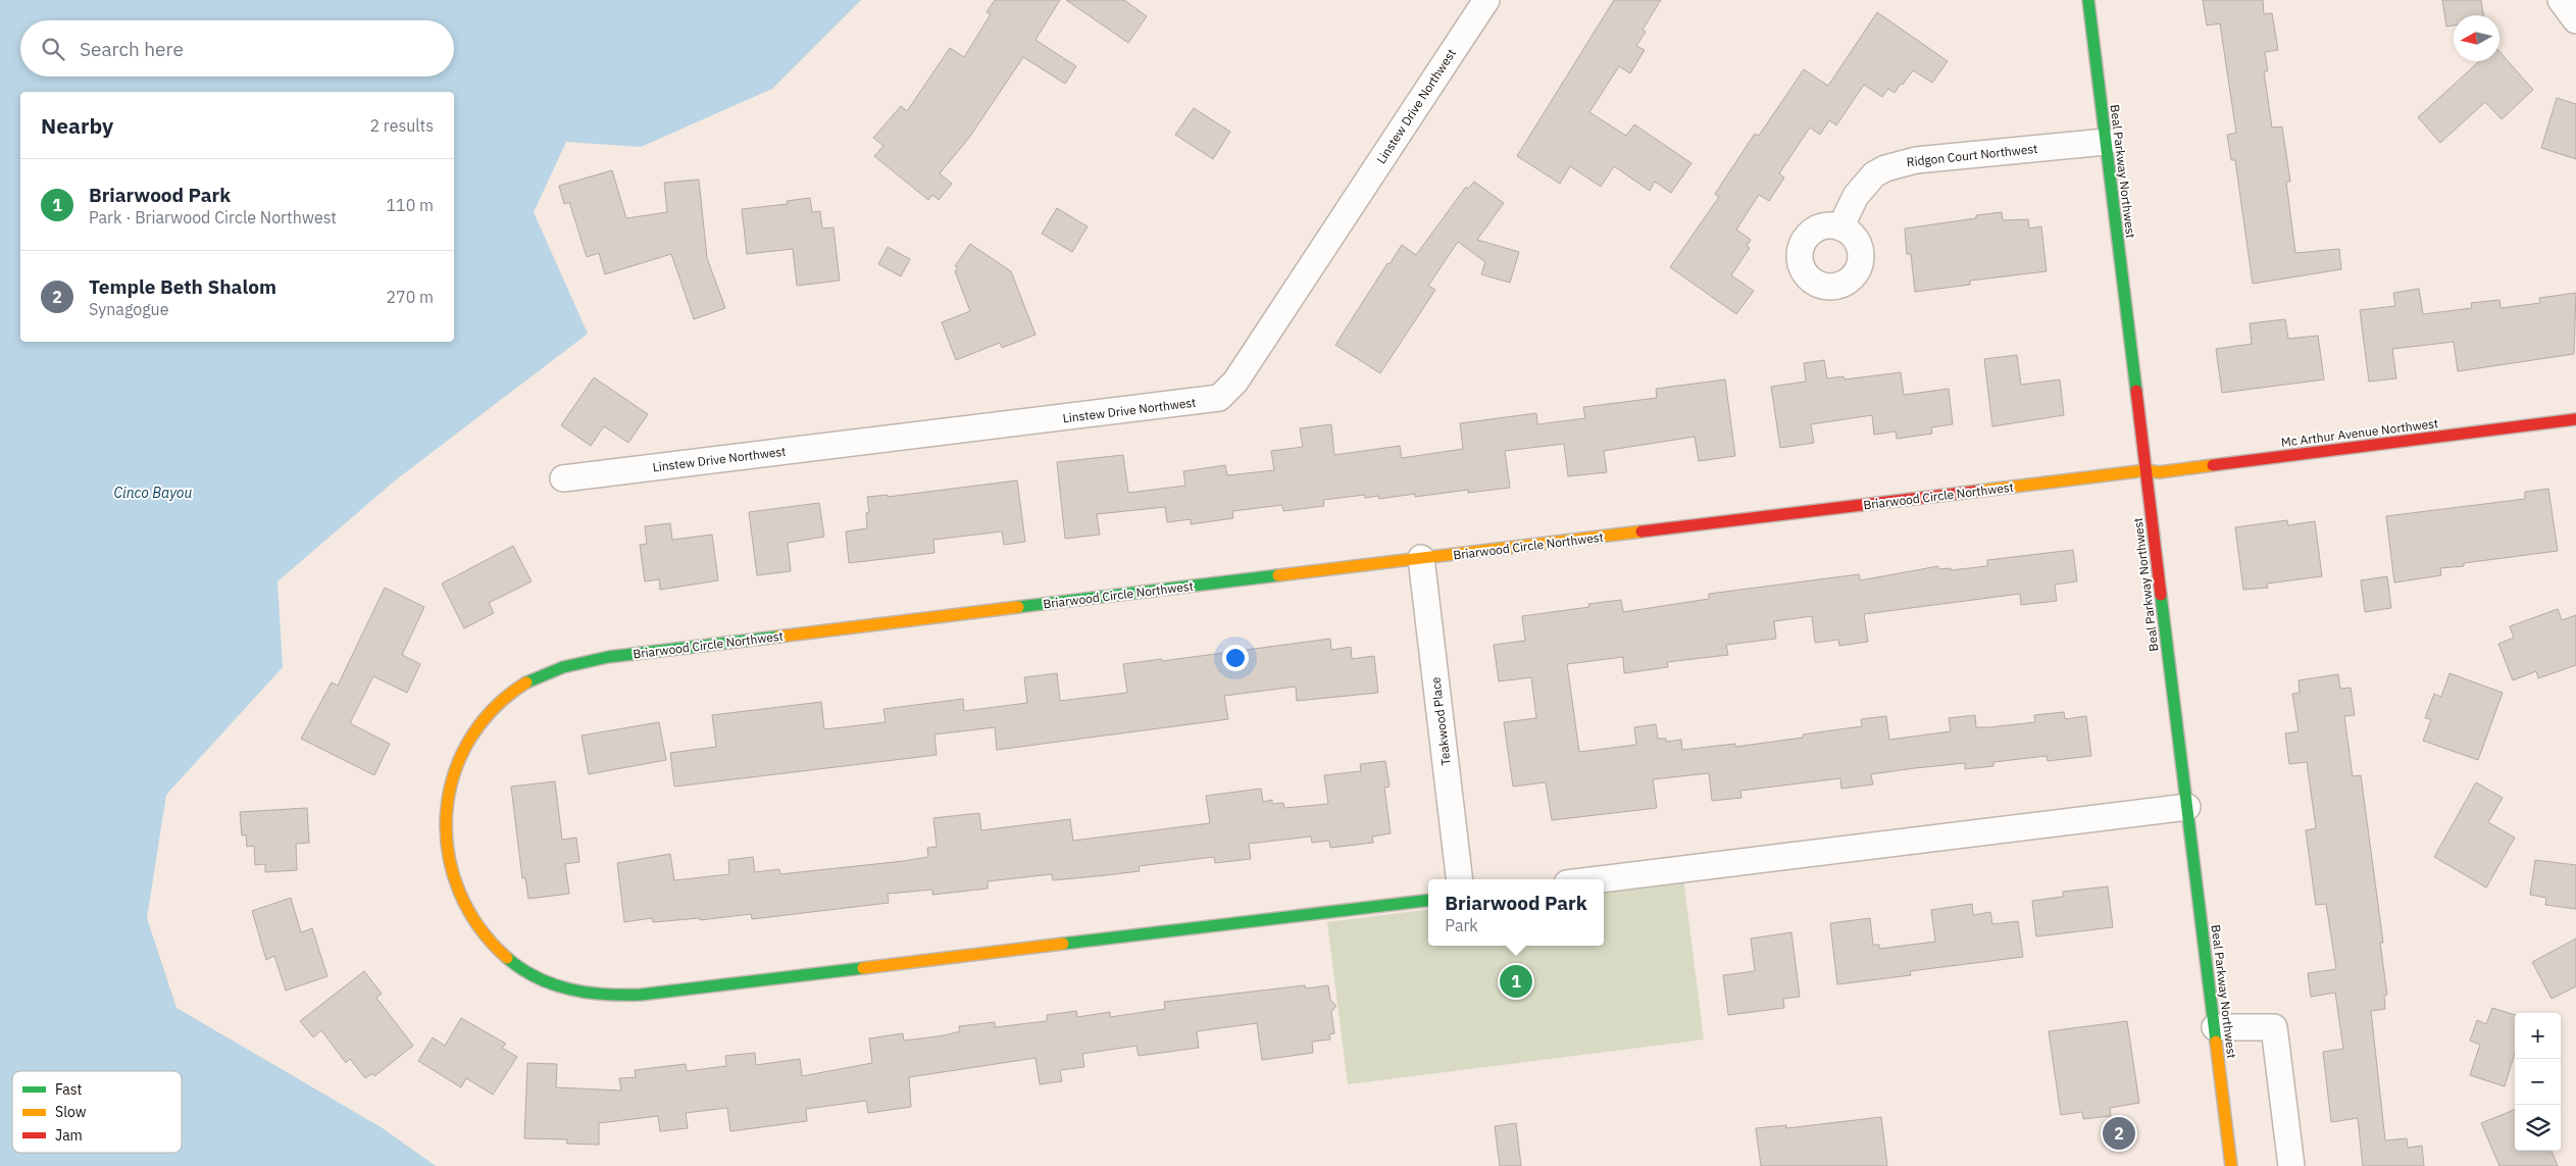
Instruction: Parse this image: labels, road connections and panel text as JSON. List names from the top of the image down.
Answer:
{
  "streets": {
    "street": [
      "Linstew Drive Northwest",
      "Ridgon Court Northwest",
      "Beal Parkway Northwest",
      "Mc Arthur Avenue Northwest",
      "Briarwood Circle Northwest",
      "Teakwood Place"
    ]
  },
  "crossings": [
    ["Ridgon Court Northwest", "Beal Parkway Northwest"],
    ["Beal Parkway Northwest", "Mc Arthur Avenue Northwest"],
    ["Beal Parkway Northwest", "Briarwood Circle Northwest"],
    ["Mc Arthur Avenue Northwest", "Briarwood Circle Northwest"],
    ["Briarwood Circle Northwest", "Teakwood Place"]
  ],
  "water": ["Cinco Bayou"],
  "legend": ["Fast", "Slow", "Jam"],
  "north": "left",
  "page": {
    "search": "Search here",
    "heading": ["Nearby", "2 results"],
    "list": [
      {
        "mark": "1",
        "name": "Briarwood Park",
        "note": "Park · Briarwood Circle Northwest",
        "value": "110 m"
      },
      {
        "mark": "2",
        "name": "Temple Beth Shalom",
        "note": "Synagogue",
        "value": "270 m"
      }
    ],
    "popup": ["Briarwood Park", "Park"],
    "pins": ["1", "2"],
    "map_buttons": ["+", "−"]
  }
}
